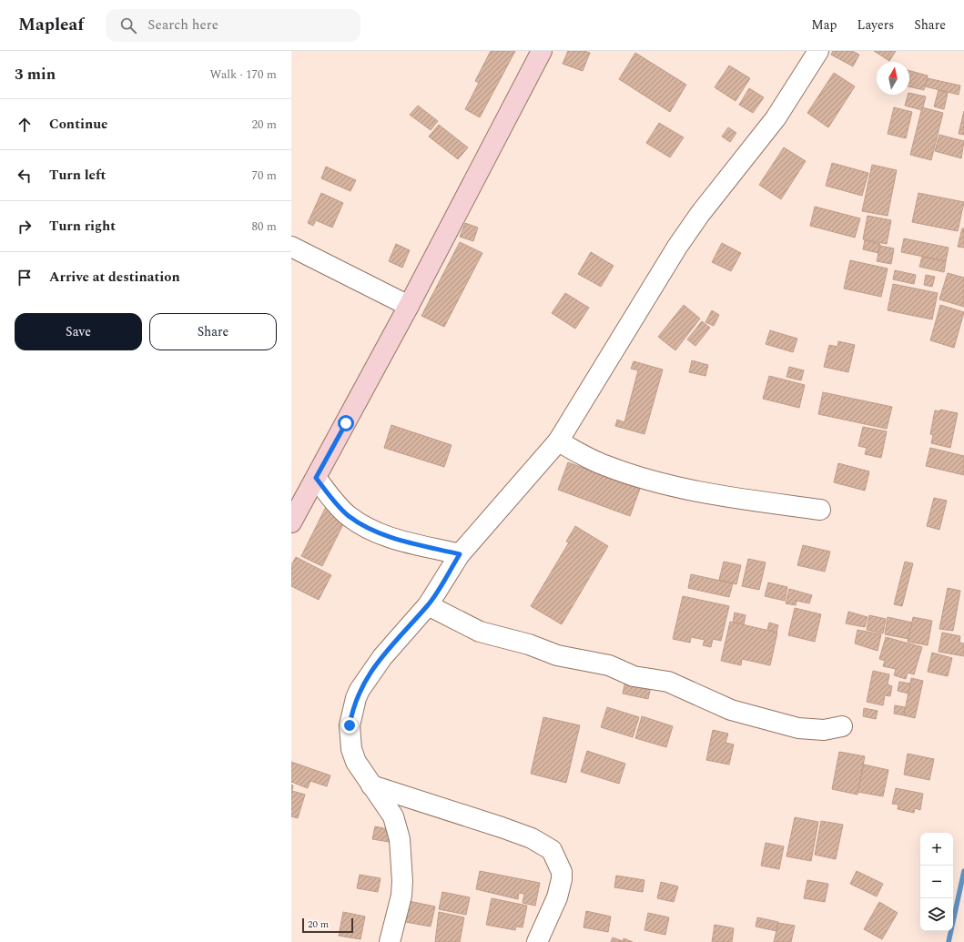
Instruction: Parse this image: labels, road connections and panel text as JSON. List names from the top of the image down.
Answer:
{
  "scale_bar": "20 m",
  "north": "top",
  "page": {
    "header": "Mapleaf",
    "search": "Search here",
    "nav": ["Map", "Layers", "Share"],
    "heading": ["3 min", "Walk · 170 m"],
    "list": [
      ["Continue", "20 m"],
      ["Turn left", "70 m"],
      ["Turn right", "80 m"],
      "Arrive at destination"
    ],
    "buttons": ["Save", "Share"],
    "map_buttons": ["+", "−"],
    "scale": "20 m"
  }
}
